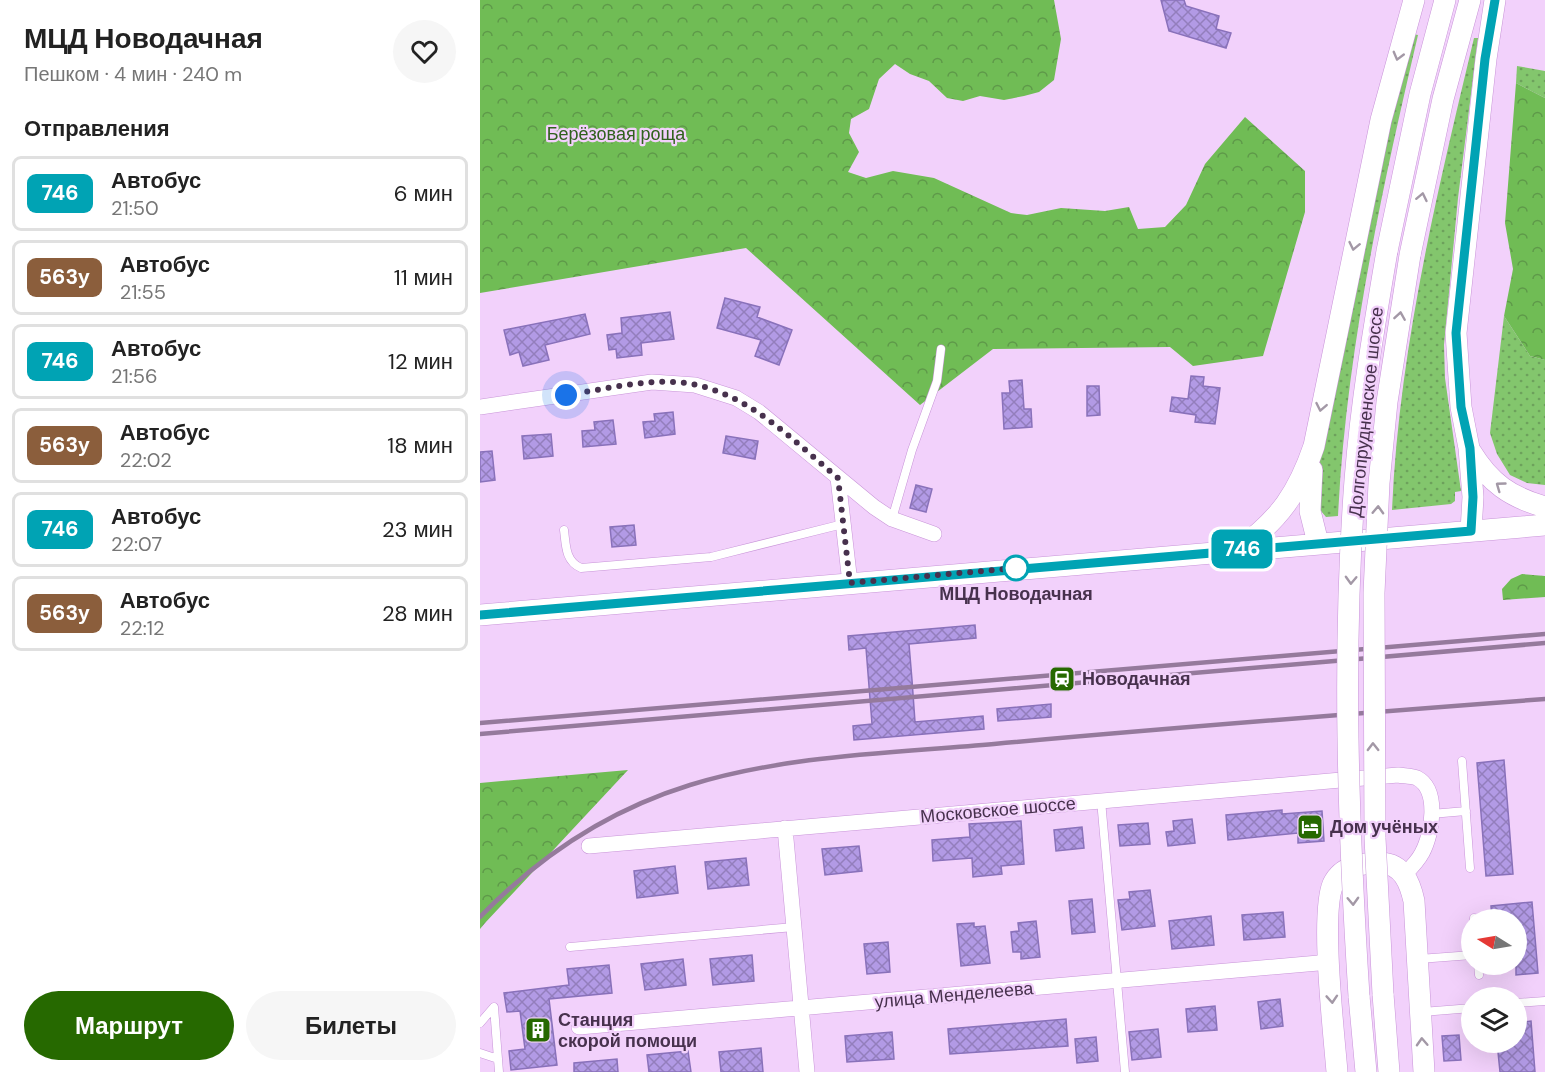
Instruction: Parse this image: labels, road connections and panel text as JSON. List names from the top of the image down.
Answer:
{
  "streets": {
    "main road": ["Долгопрудненское шоссе"],
    "street": ["Московское шоссе", "улица Менделеева"]
  },
  "parks": ["Берёзовая роща"],
  "places": {
    "other": ["МЦД Новодачная"],
    "station": ["Новодачная"],
    "hotel": ["Дом учёных"],
    "building": ["Станция скорой помощи"]
  },
  "lines": ["bus line 746"],
  "north": "left",
  "page": {
    "heading": [
      ["МЦД Новодачная", "Пешком · 4 мин · 240 m"],
      "Отправления"
    ],
    "on_map": "746",
    "list": [
      {
        "mark": "746",
        "name": "Автобус",
        "note": "21:50",
        "value": "6 мин"
      },
      {
        "mark": "563у",
        "name": "Автобус",
        "note": "21:55",
        "value": "11 мин"
      },
      {
        "mark": "746",
        "name": "Автобус",
        "note": "21:56",
        "value": "12 мин"
      },
      {
        "mark": "563у",
        "name": "Автобус",
        "note": "22:02",
        "value": "18 мин"
      },
      {
        "mark": "746",
        "name": "Автобус",
        "note": "22:07",
        "value": "23 мин"
      },
      {
        "mark": "563у",
        "name": "Автобус",
        "note": "22:12",
        "value": "28 мин"
      }
    ],
    "buttons": ["Маршрут", "Билеты"]
  }
}
